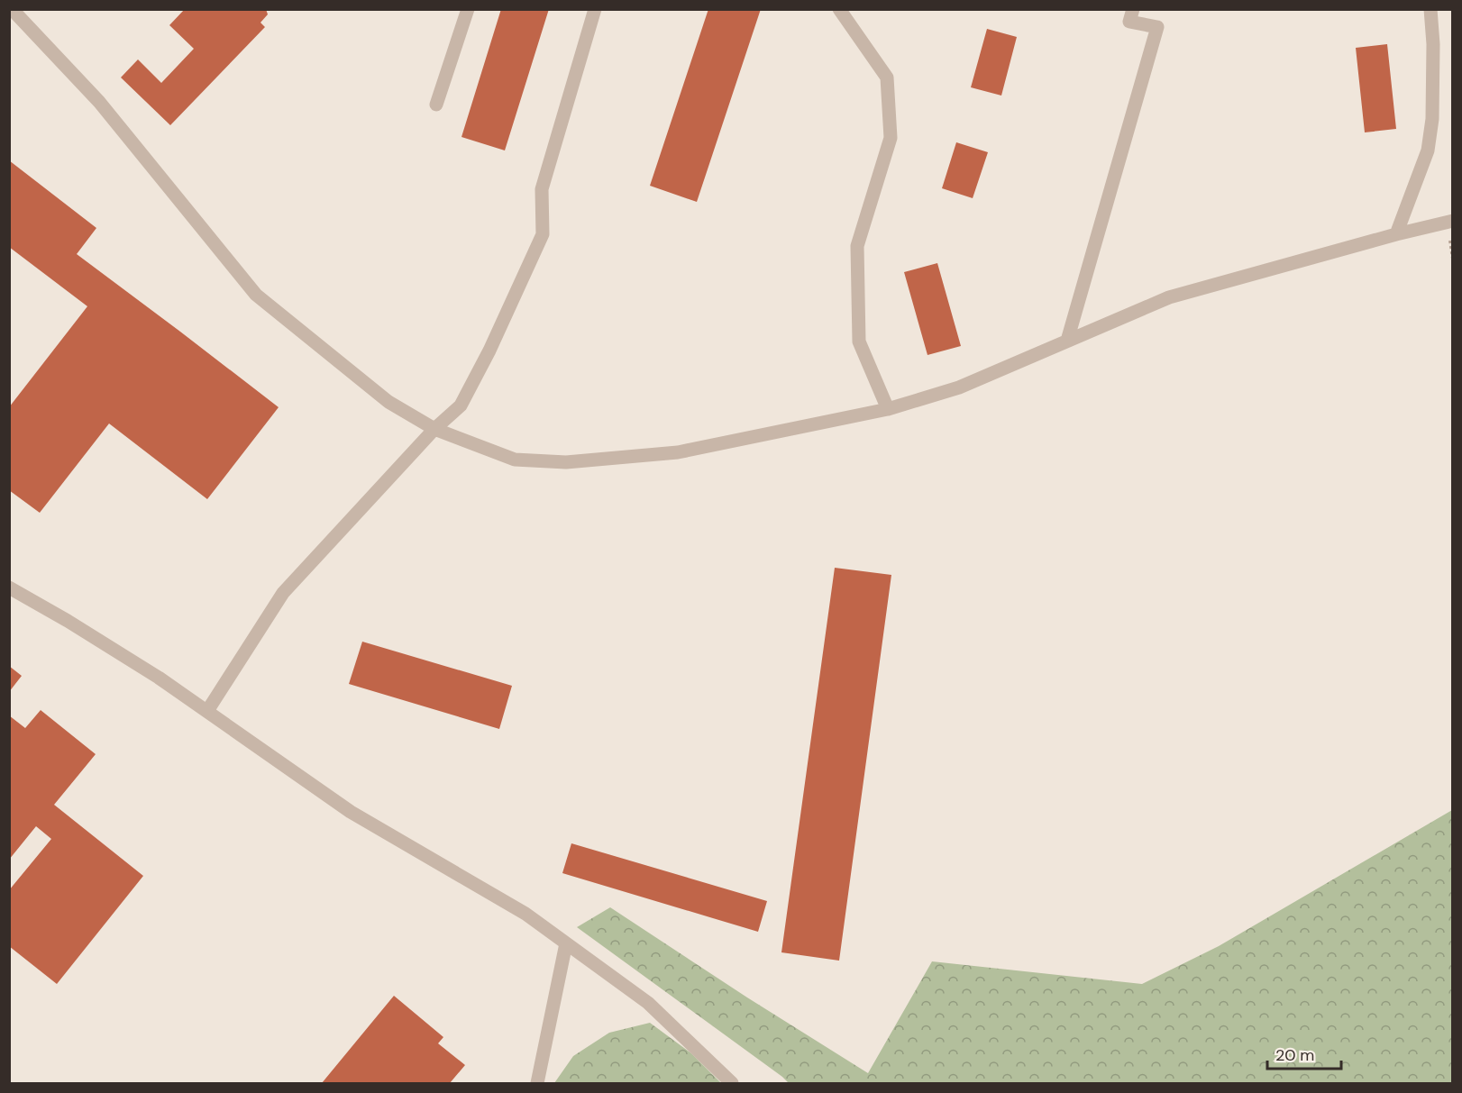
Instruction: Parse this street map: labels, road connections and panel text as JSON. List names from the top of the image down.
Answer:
{
  "scale_bar": "20 m"
}
